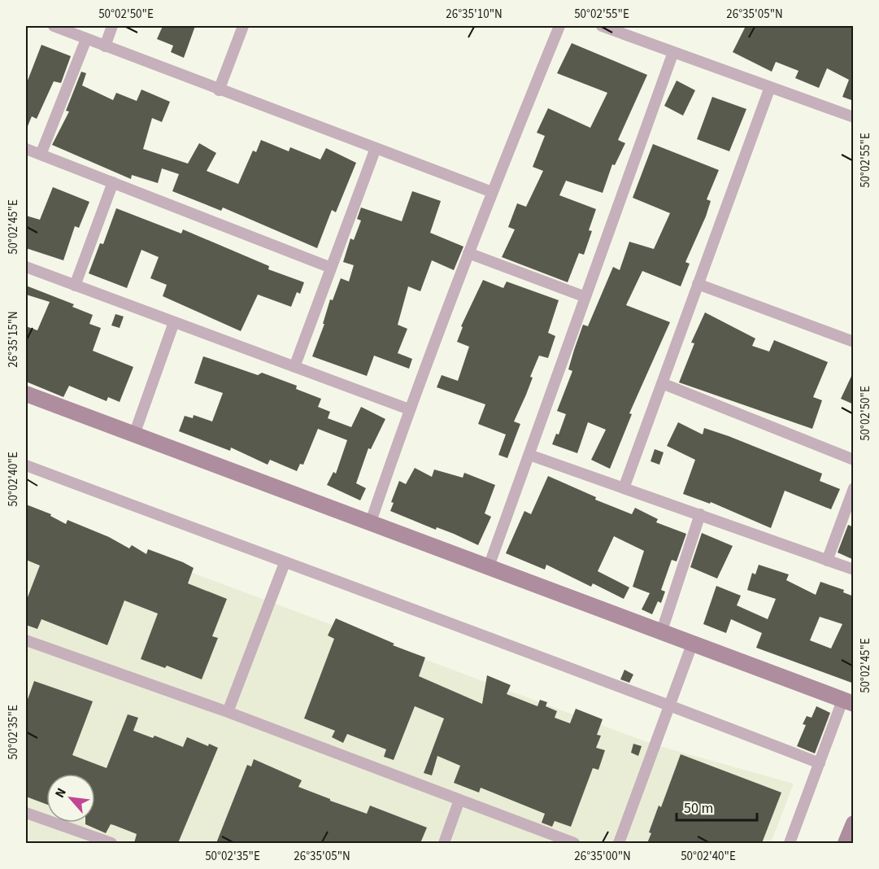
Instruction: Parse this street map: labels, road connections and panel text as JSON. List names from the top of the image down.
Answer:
{
  "scale_bar": "50 m",
  "north": "top left",
  "coordinates": [
    "50°02'50\"E",
    "26°35'10\"N",
    "50°02'55\"E",
    "26°35'05\"N",
    "50°02'45\"E",
    "26°35'15\"N",
    "50°02'40\"E",
    "50°02'35\"E",
    "26°35'00\"N"
  ]
}
